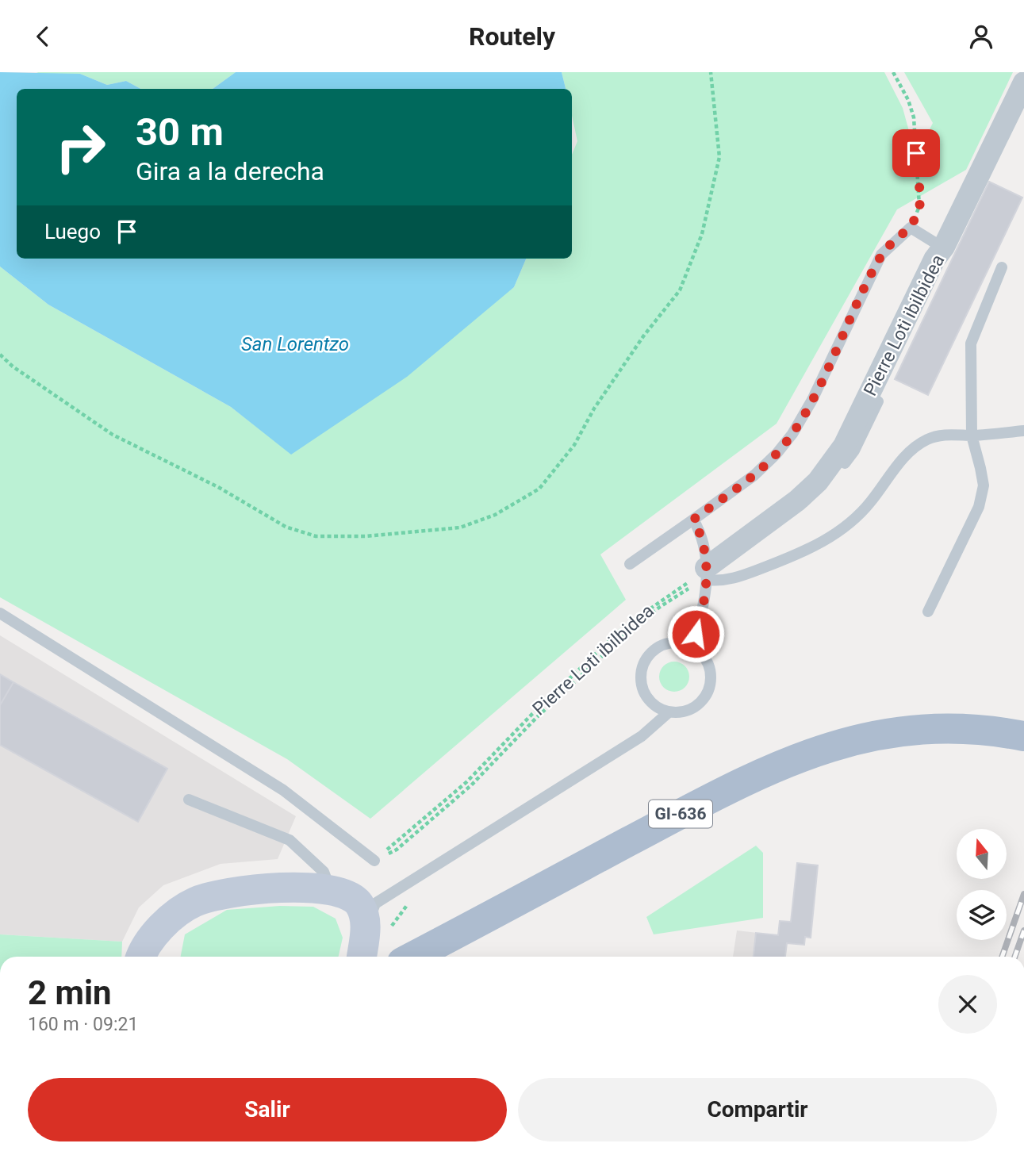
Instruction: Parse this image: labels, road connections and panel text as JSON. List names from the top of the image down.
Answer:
{
  "streets": {
    "main road": ["GI-636"],
    "street": ["Pierre Loti ibilbidea"]
  },
  "water": ["San Lorentzo"],
  "north": "top",
  "page": {
    "header": "Routely",
    "turn": ["30 m", "Gira a la derecha"],
    "then": "Luego",
    "heading": ["2 min", "160 m · 09:21"],
    "buttons": ["Salir", "Compartir"]
  }
}
